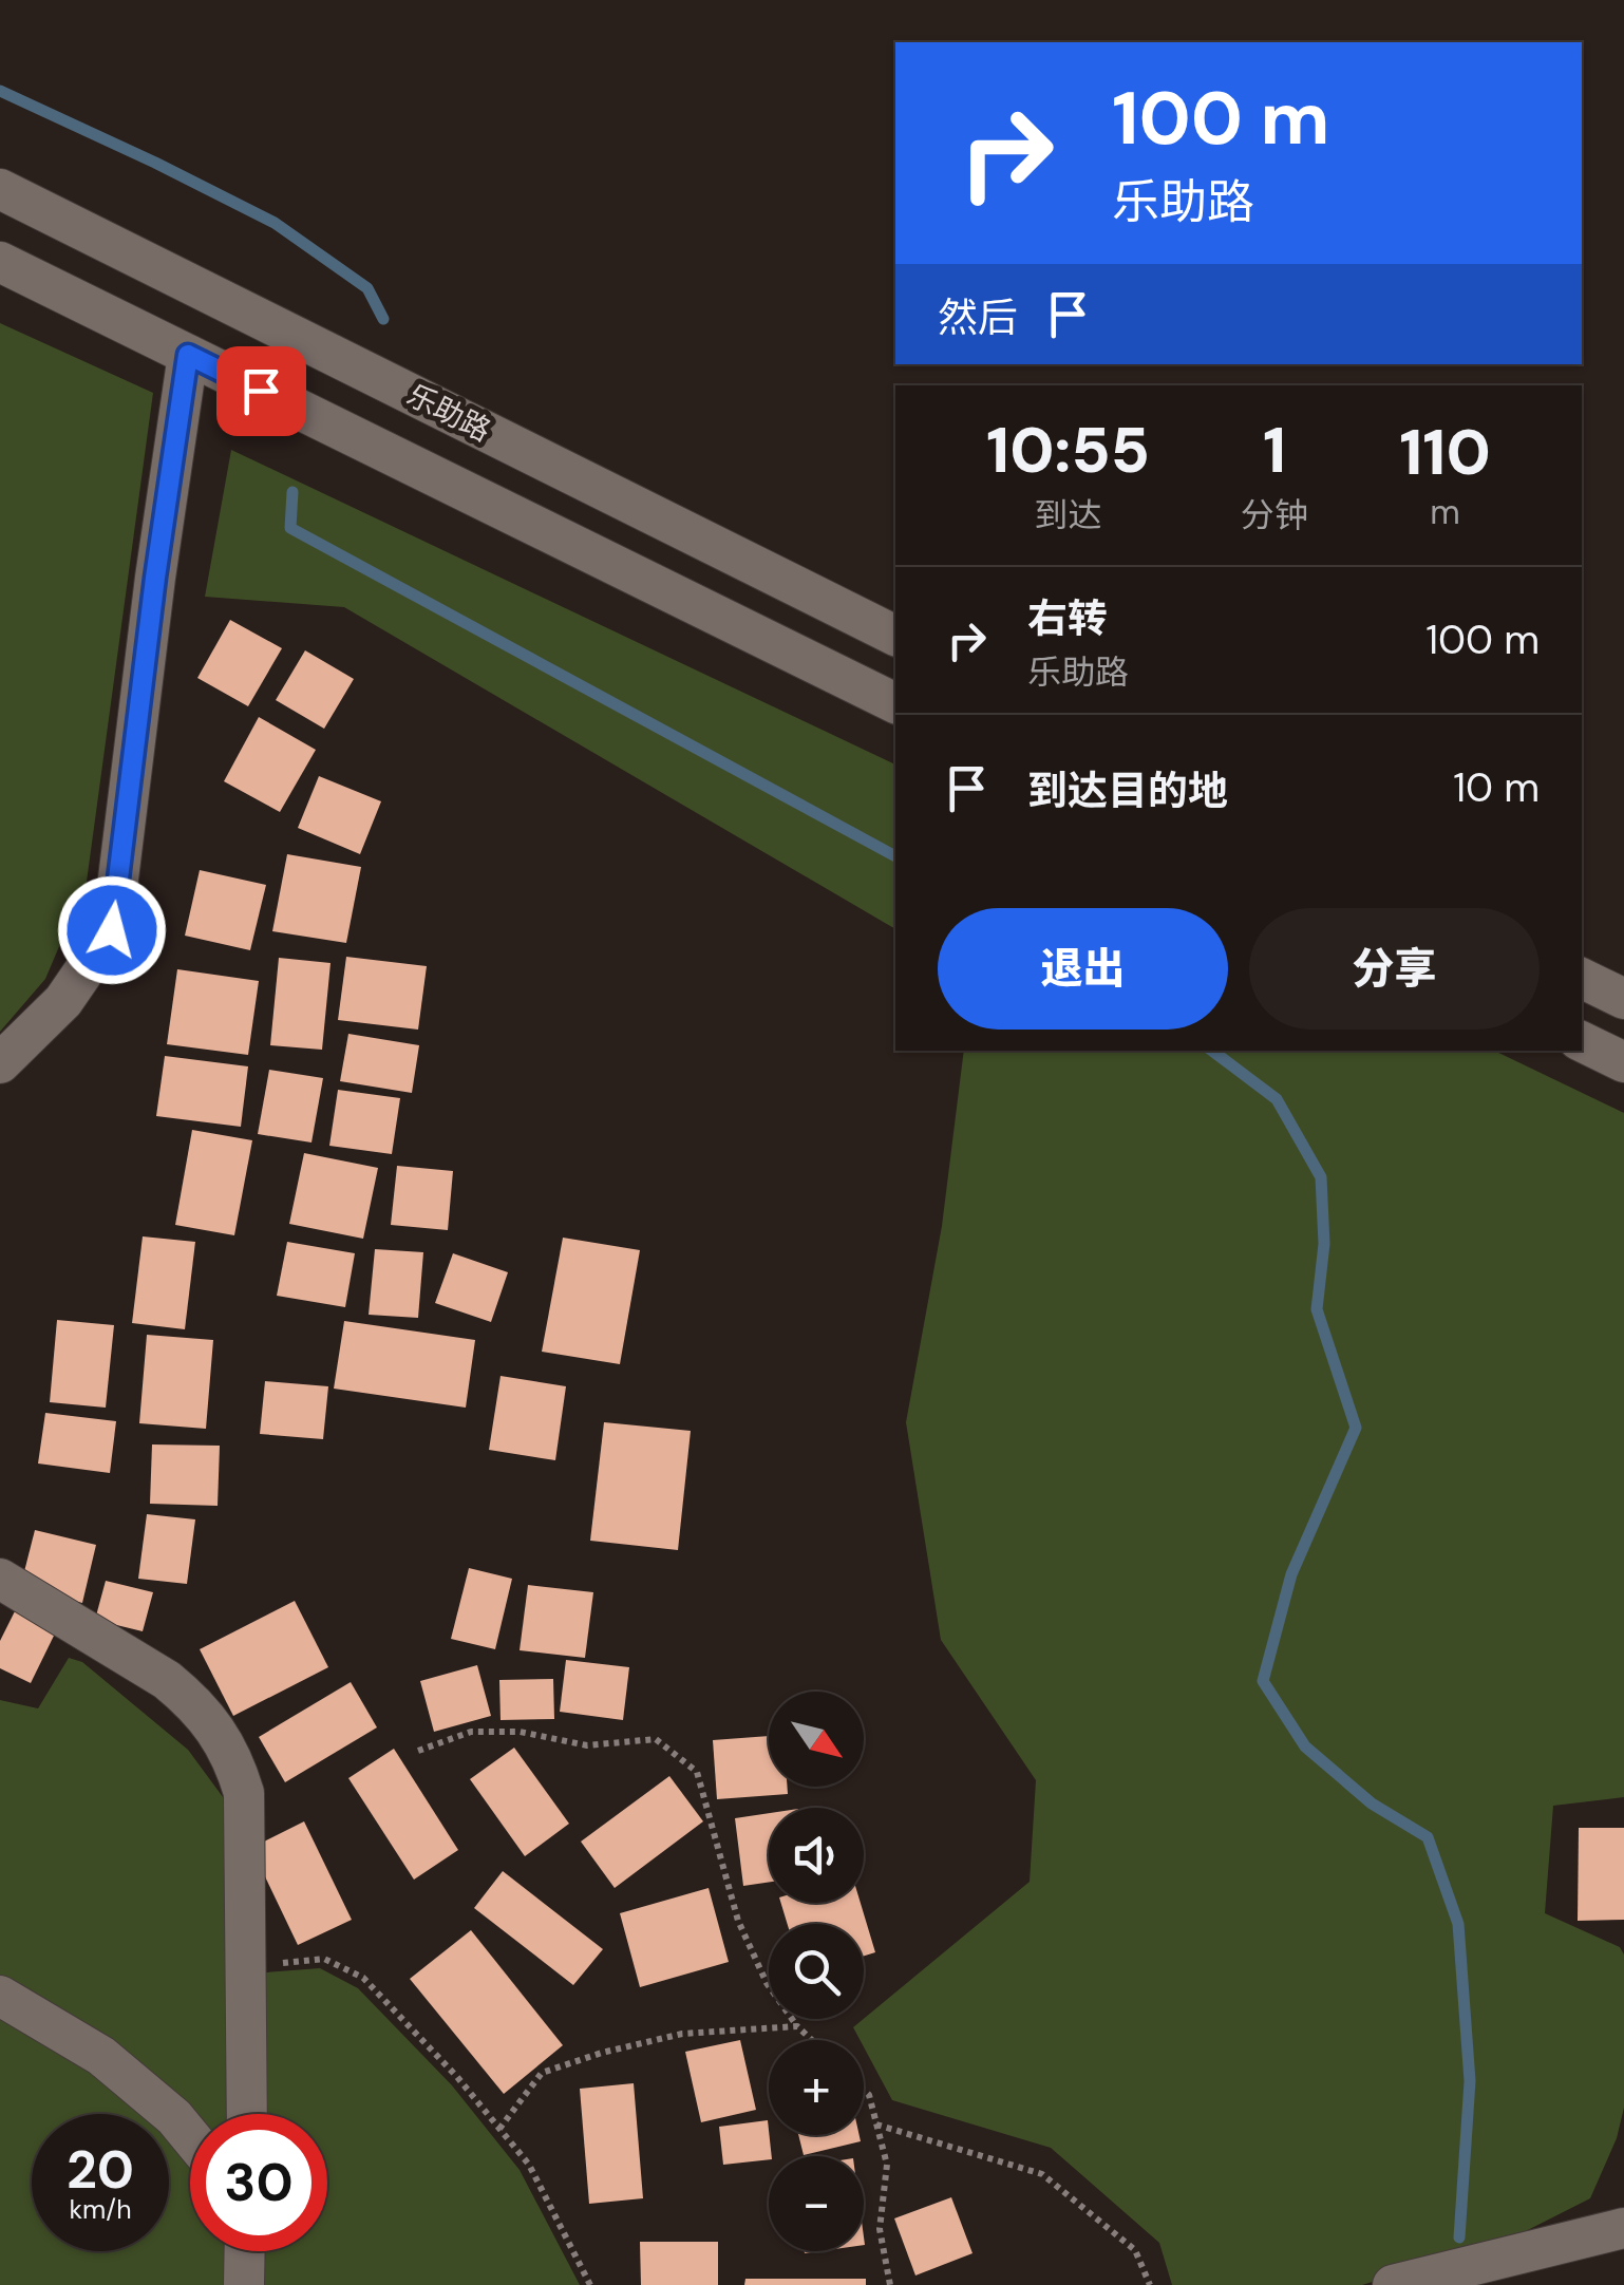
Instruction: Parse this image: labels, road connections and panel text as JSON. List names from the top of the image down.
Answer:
{
  "streets": {
    "street": ["乐助路"]
  },
  "north": "bottom right",
  "page": {
    "turn": ["100 m", "乐助路"],
    "then": "然后",
    "eta": [
      "10:55",
      "到达",
      "1",
      "分钟",
      "110",
      "m"
    ],
    "list": [
      {
        "name": "右转",
        "note": "乐助路",
        "value": "100 m"
      },
      {
        "name": "到达目的地",
        "value": "10 m"
      }
    ],
    "buttons": ["退出", "分享"],
    "map_buttons": ["+", "−"],
    "speed": "20 km/h",
    "limit": "30"
  }
}
